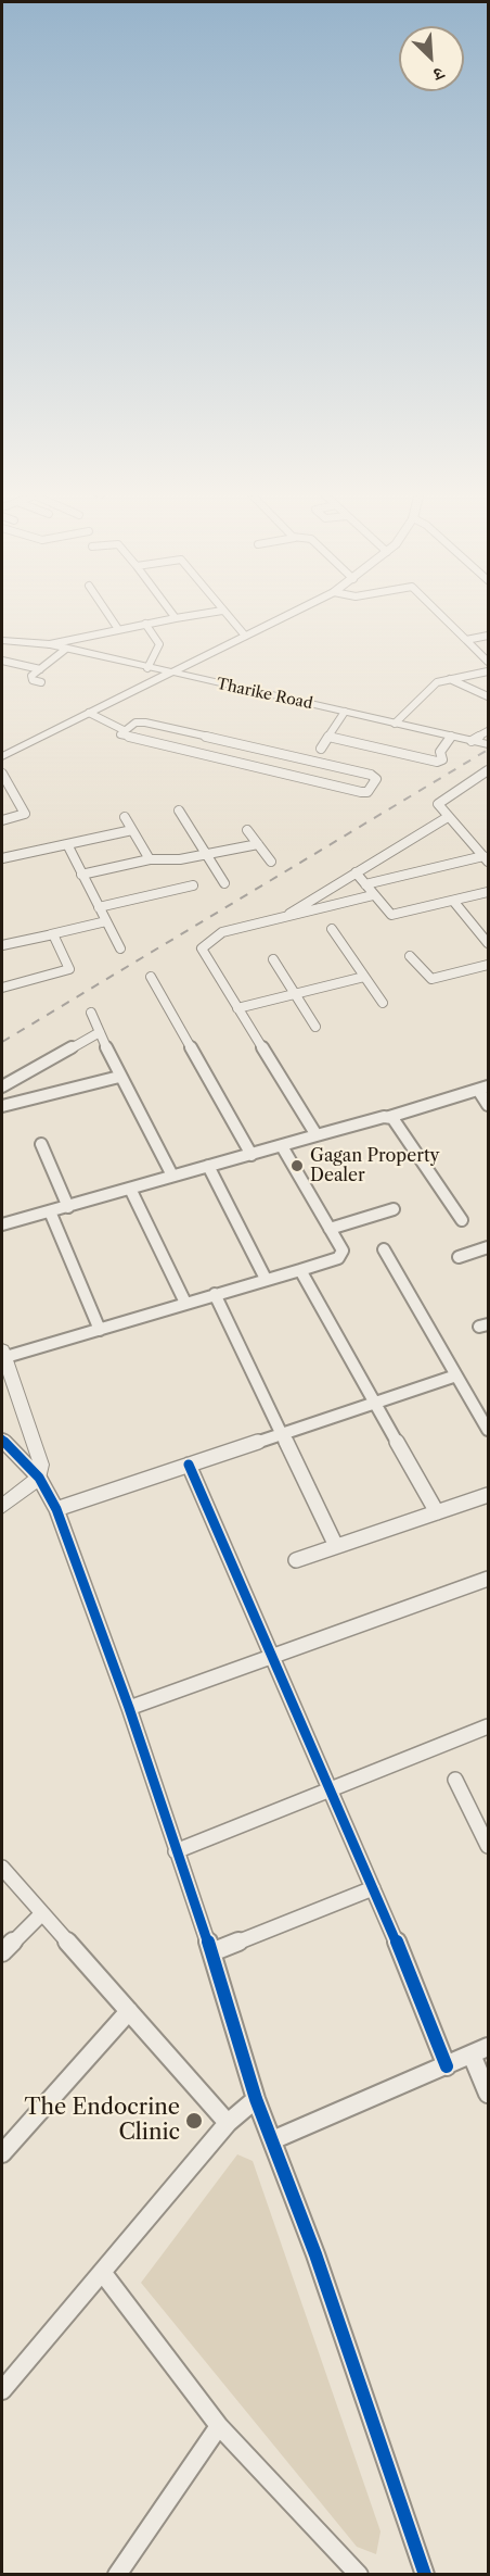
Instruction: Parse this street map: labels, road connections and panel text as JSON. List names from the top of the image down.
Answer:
{
  "streets": {
    "street": ["Tharike Road"]
  },
  "places": ["Gagan Property Dealer", "The Endocrine Clinic"],
  "north": "bottom right"
}
